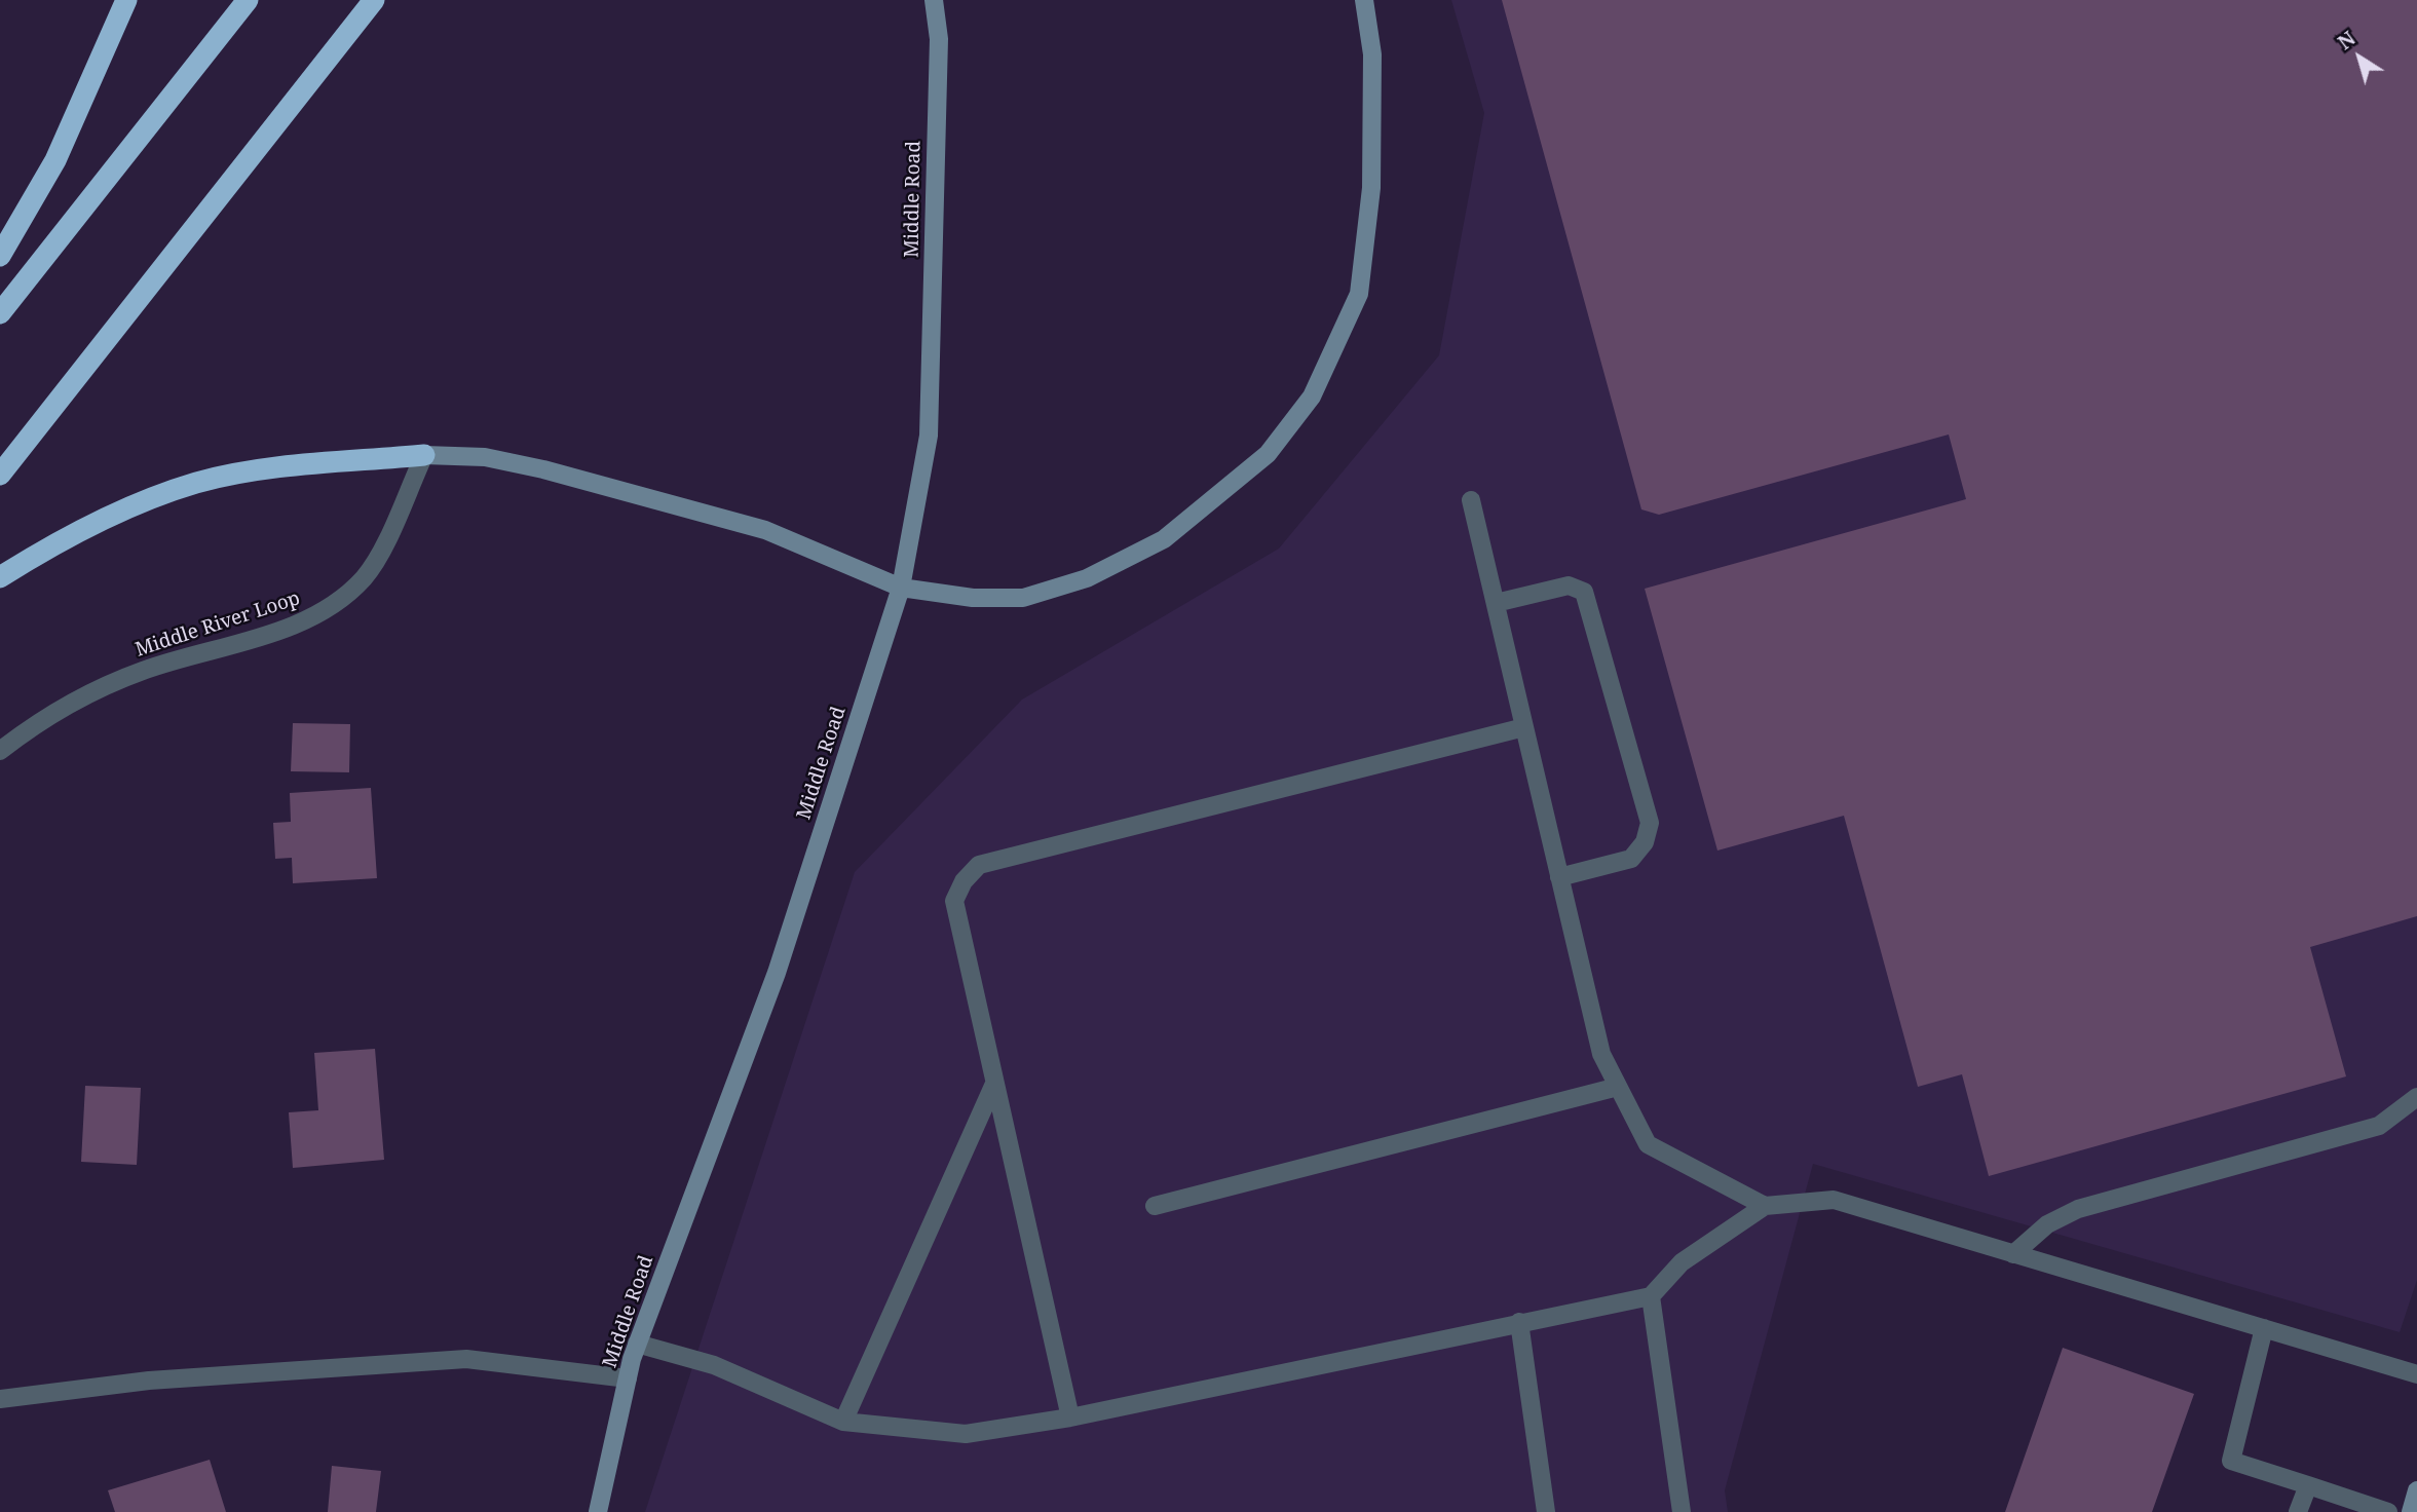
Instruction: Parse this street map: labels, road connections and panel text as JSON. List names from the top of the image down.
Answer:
{
  "streets": {
    "main road": ["Middle Road"],
    "street": ["Middle River Loop"]
  },
  "north": "top left"
}
